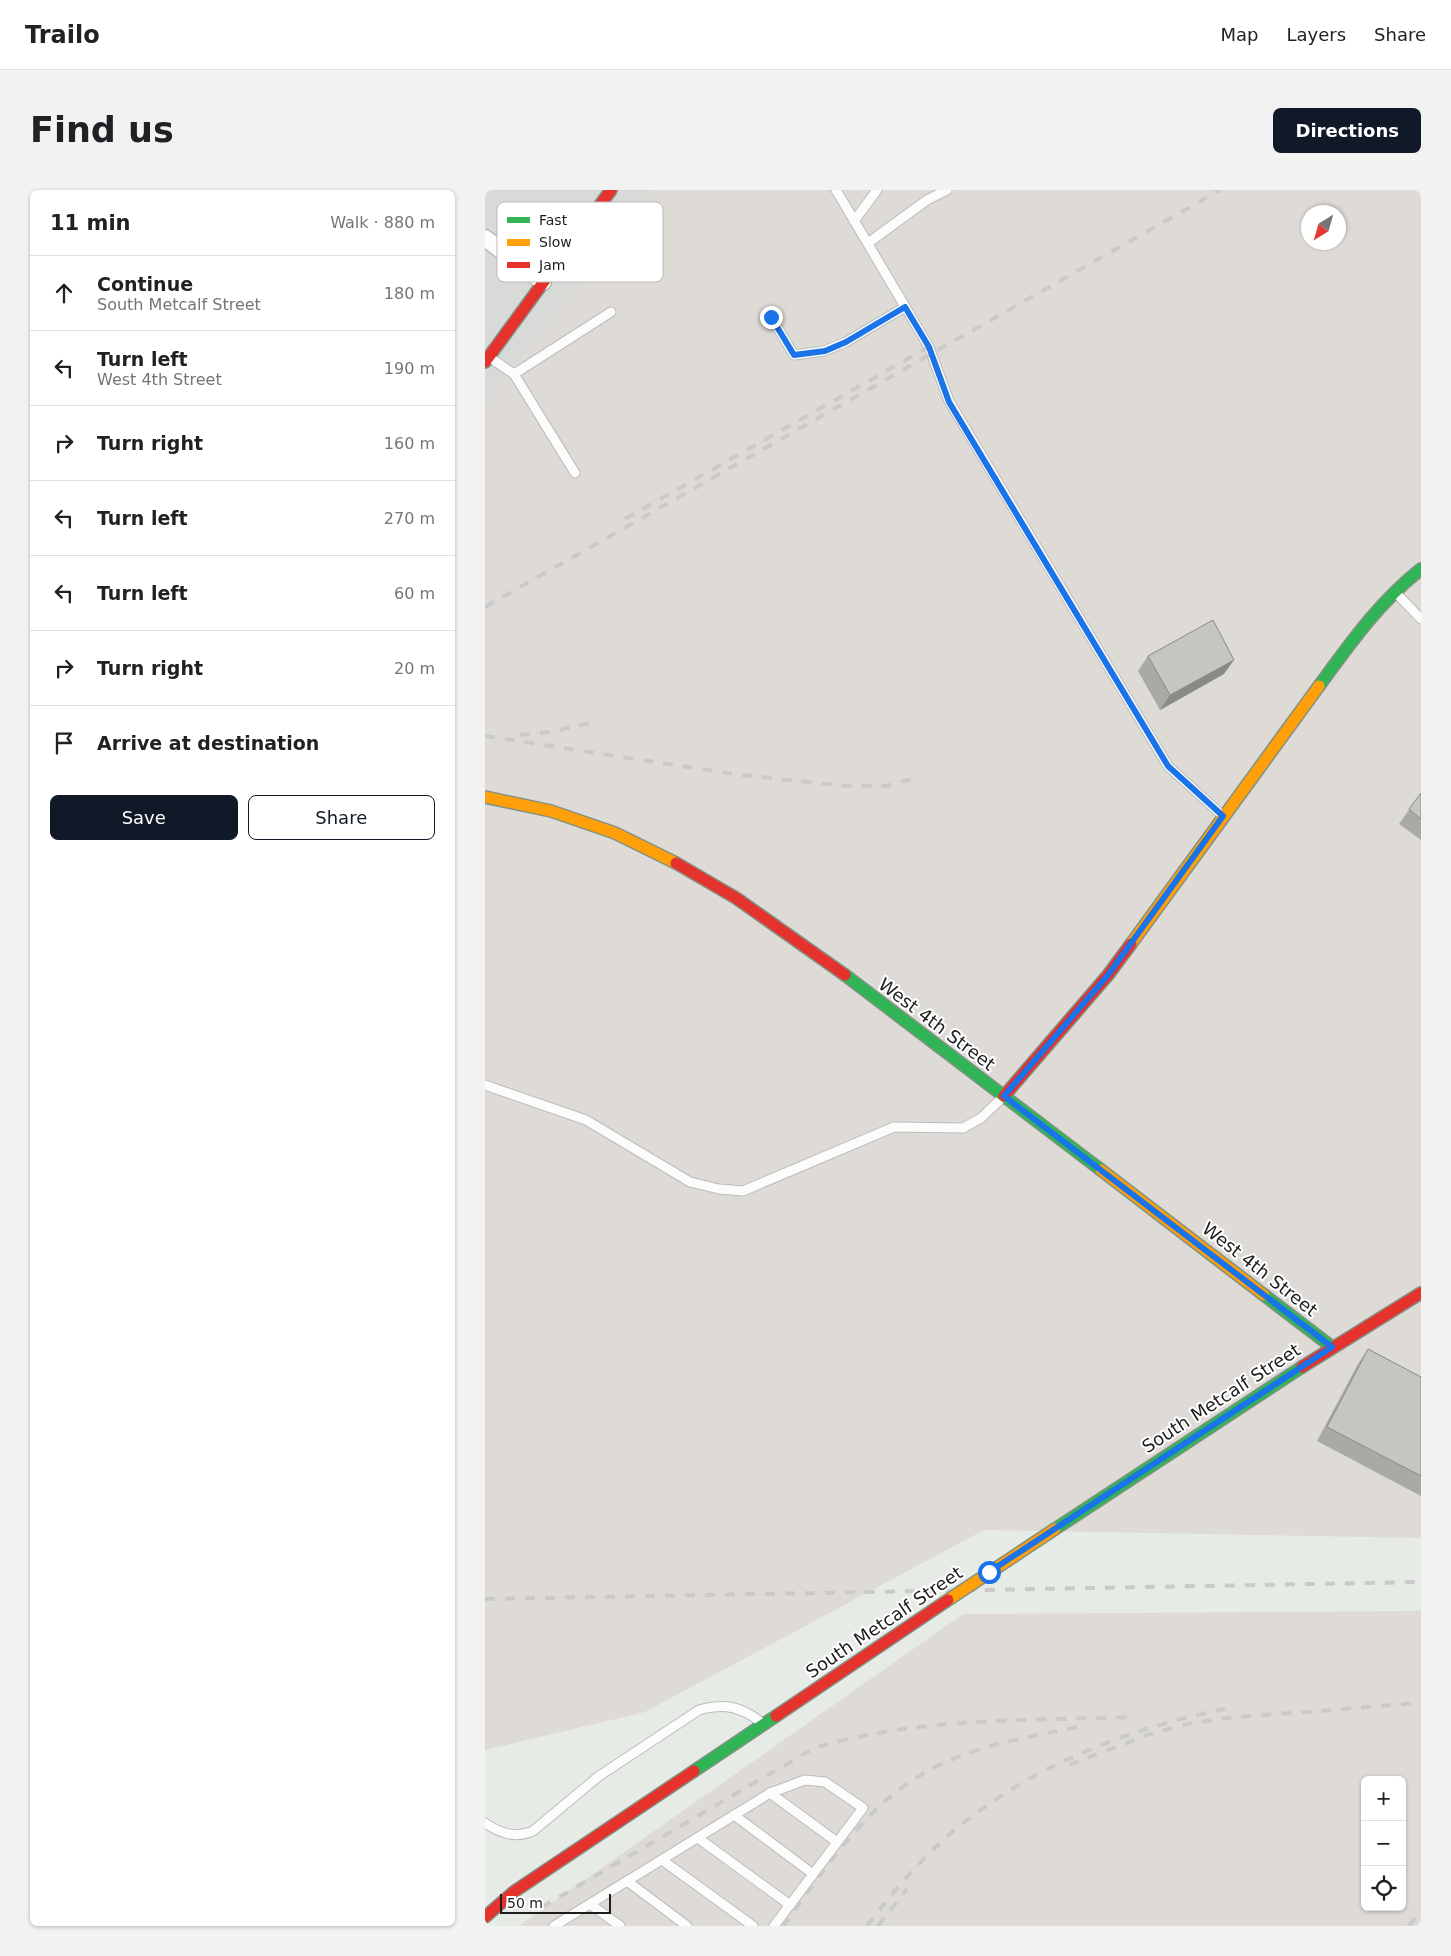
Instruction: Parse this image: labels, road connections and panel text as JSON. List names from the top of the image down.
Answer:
{
  "streets": {
    "street": ["West 4th Street", "South Metcalf Street"]
  },
  "crossings": [
    ["West 4th Street", "South Metcalf Street"]
  ],
  "legend": ["Fast", "Slow", "Jam"],
  "scale_bar": "50 m",
  "north": "bottom left",
  "page": {
    "header": "Trailo",
    "nav": ["Map", "Layers", "Share"],
    "buttons": [
      "Directions",
      ["Save", "Share"]
    ],
    "title": "Find us",
    "heading": ["11 min", "Walk · 880 m"],
    "list": [
      ["Continue", "South Metcalf Street", "180 m"],
      ["Turn left", "West 4th Street", "190 m"],
      ["Turn right", "160 m"],
      ["Turn left", "270 m"],
      ["Turn left", "60 m"],
      ["Turn right", "20 m"],
      "Arrive at destination"
    ],
    "map_buttons": ["+", "−"],
    "scale": "50 m"
  }
}
